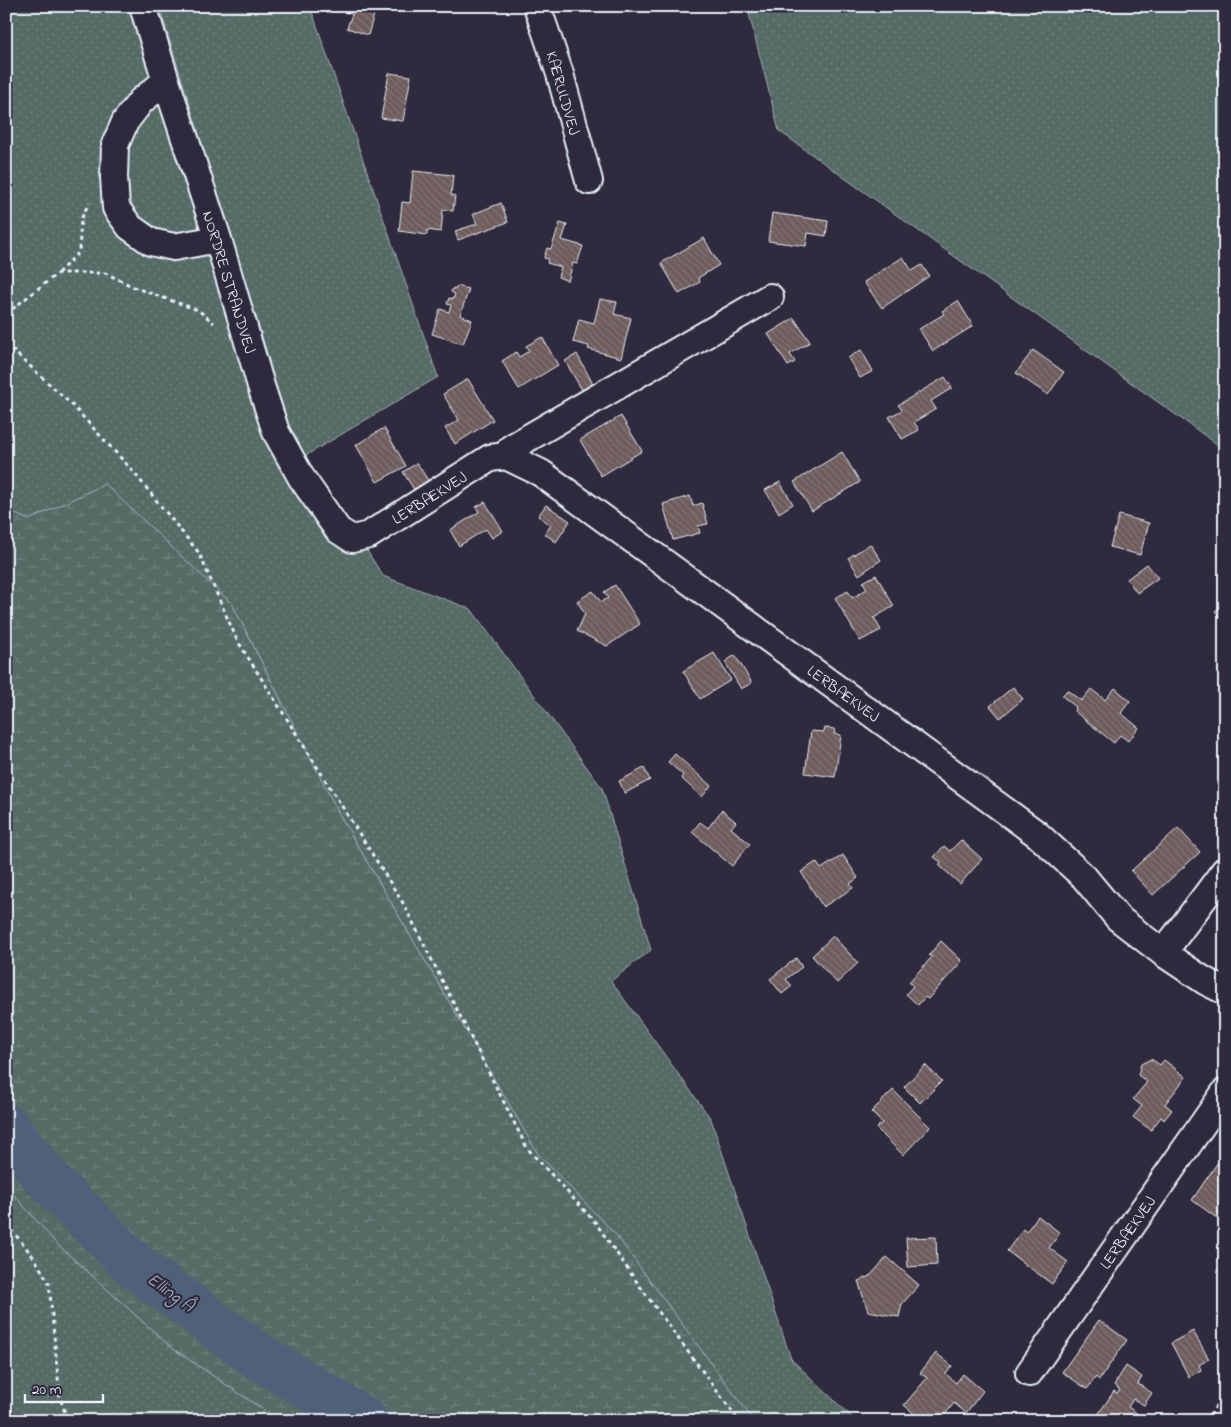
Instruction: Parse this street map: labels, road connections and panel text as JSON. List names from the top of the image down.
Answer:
{
  "streets": {
    "street": ["KÆRULDVEJ", "NORDRE STRANDVEJ", "LERBÆKVEJ"]
  },
  "crossings": [
    ["NORDRE STRANDVEJ", "LERBÆKVEJ"]
  ],
  "water": ["Elling Å"],
  "scale_bar": "20 m"
}
